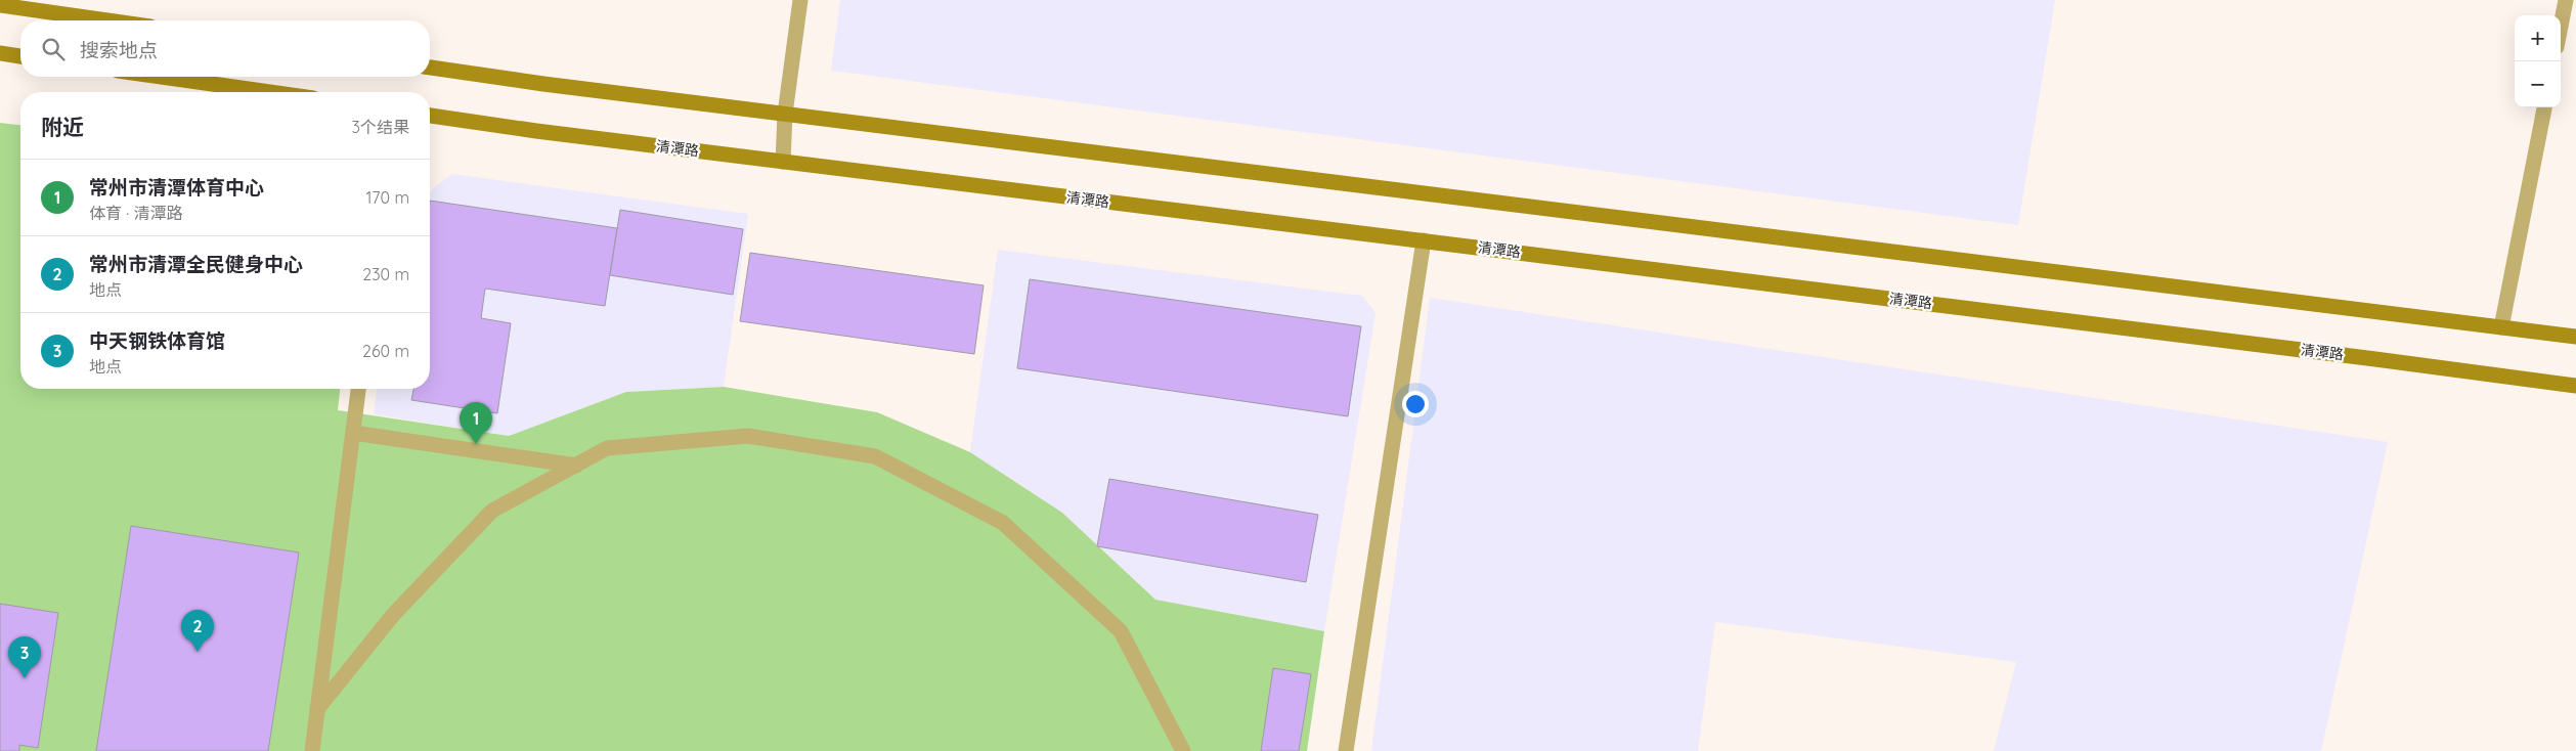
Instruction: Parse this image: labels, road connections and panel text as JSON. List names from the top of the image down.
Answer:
{
  "streets": {
    "main road": ["清潭路"]
  },
  "page": {
    "map_buttons": ["+", "−"],
    "search": "搜索地点",
    "heading": ["附近", "3个结果"],
    "list": [
      {
        "mark": "1",
        "name": "常州市清潭体育中心",
        "note": "体育 · 清潭路",
        "value": "170 m"
      },
      {
        "mark": "2",
        "name": "常州市清潭全民健身中心",
        "note": "地点",
        "value": "230 m"
      },
      {
        "mark": "3",
        "name": "中天钢铁体育馆",
        "note": "地点",
        "value": "260 m"
      }
    ],
    "pins": ["1", "2", "3"]
  }
}
